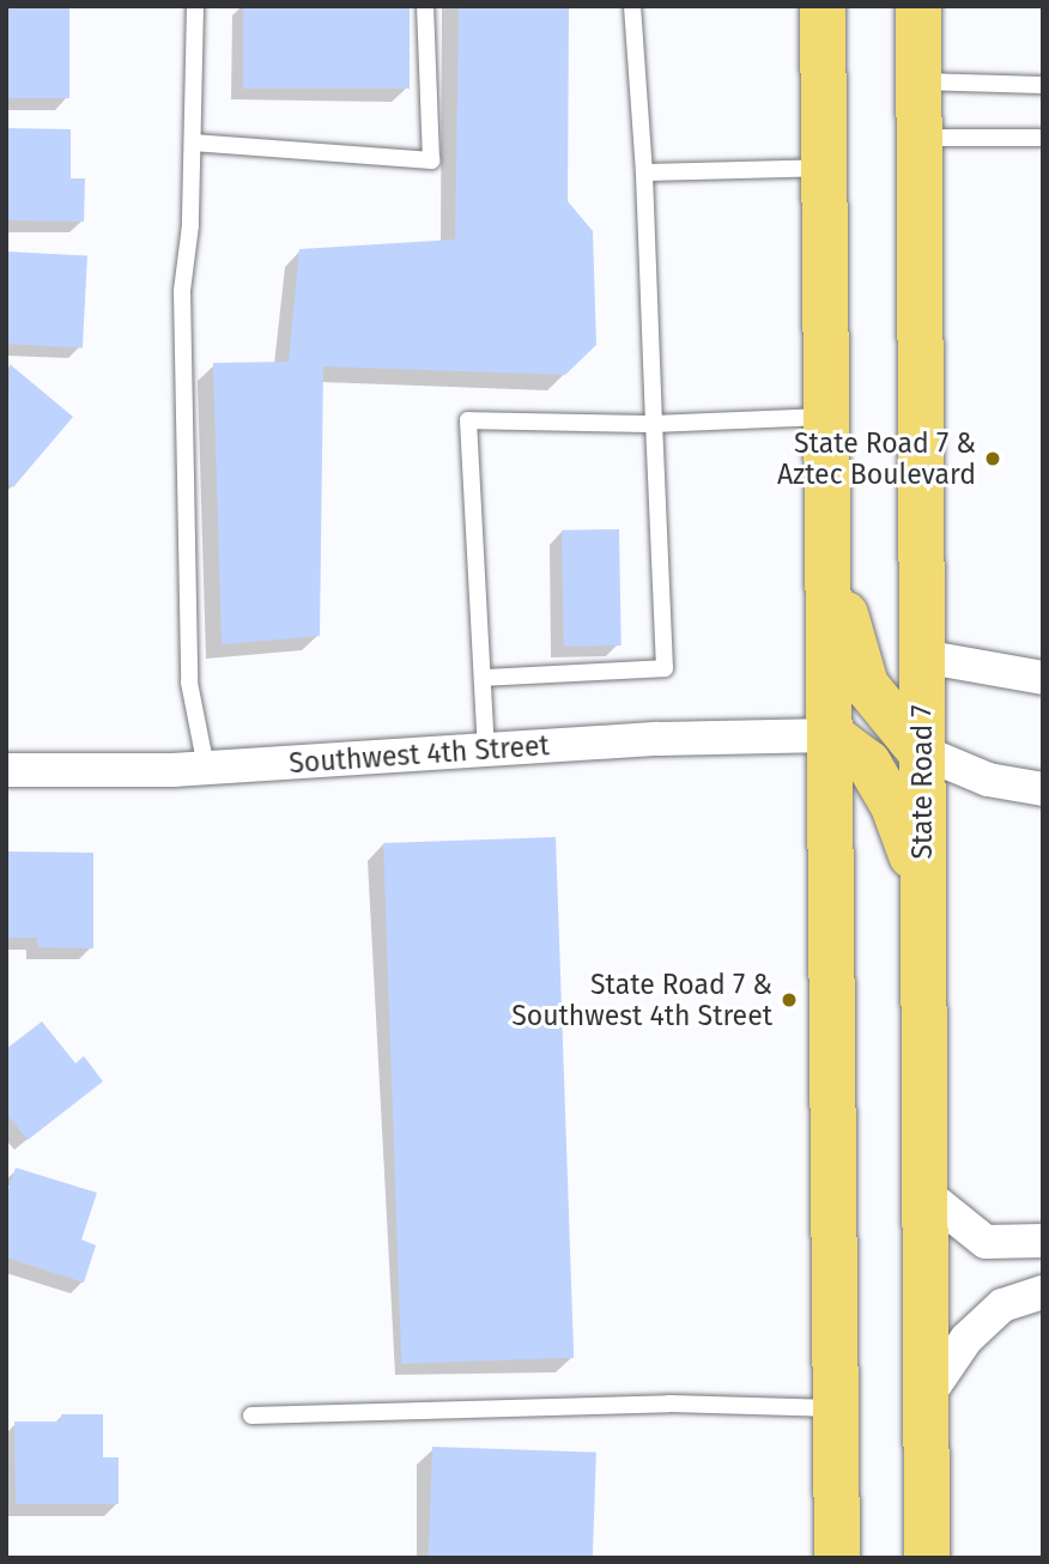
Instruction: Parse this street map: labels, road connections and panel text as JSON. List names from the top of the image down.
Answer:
{
  "streets": {
    "main road": ["State Road 7"],
    "street": ["Southwest 4th Street"]
  },
  "places": ["State Road 7 & Aztec Boulevard", "State Road 7 & Southwest 4th Street"]
}
